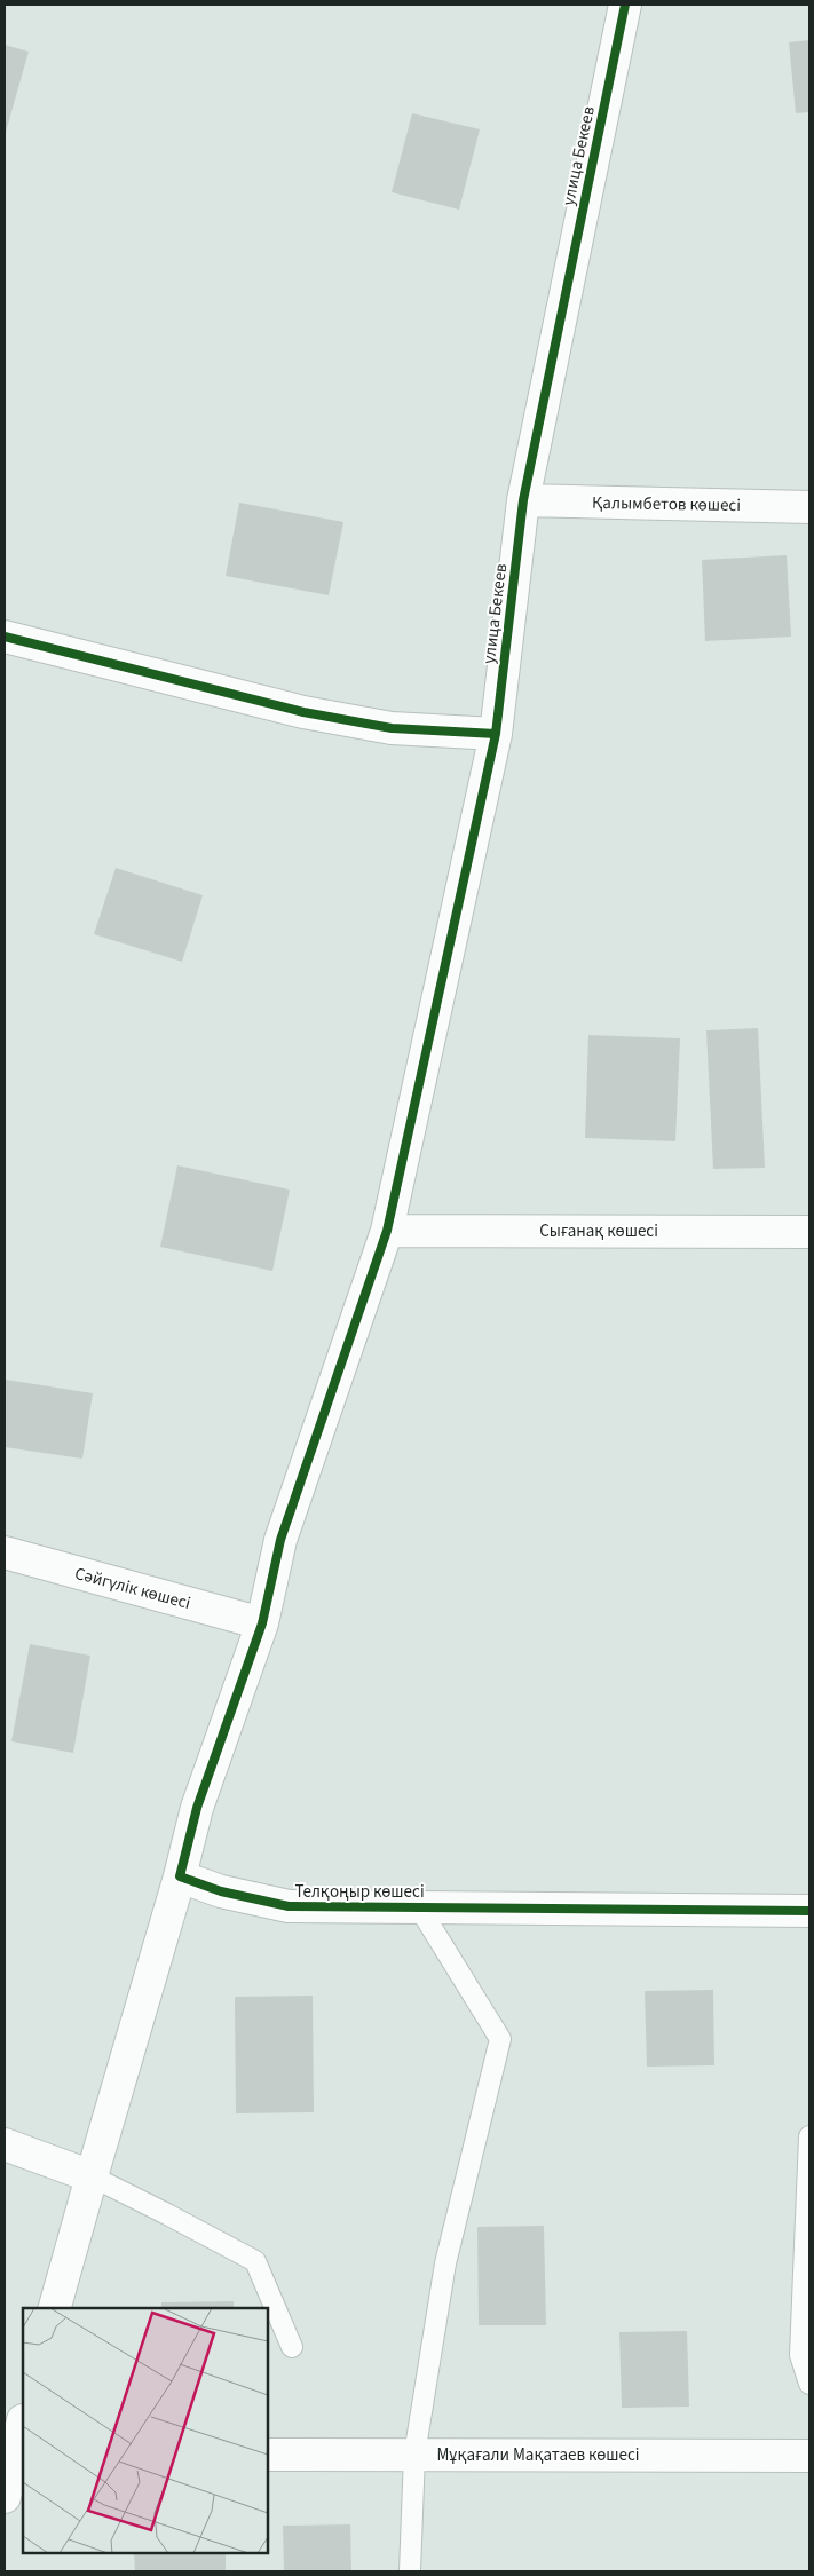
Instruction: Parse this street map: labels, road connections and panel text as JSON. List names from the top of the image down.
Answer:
{
  "streets": {
    "street": [
      "улица Бекеев",
      "Қалымбетов көшесі",
      "Сығанақ көшесі",
      "Сәйгүлік көшесі",
      "Телқоңыр көшесі",
      "Мұқағали Мақатаев көшесі"
    ]
  },
  "crossings": [
    ["улица Бекеев", "Қалымбетов көшесі"],
    ["улица Бекеев", "Сығанақ көшесі"],
    ["улица Бекеев", "Сәйгүлік көшесі"]
  ]
}
